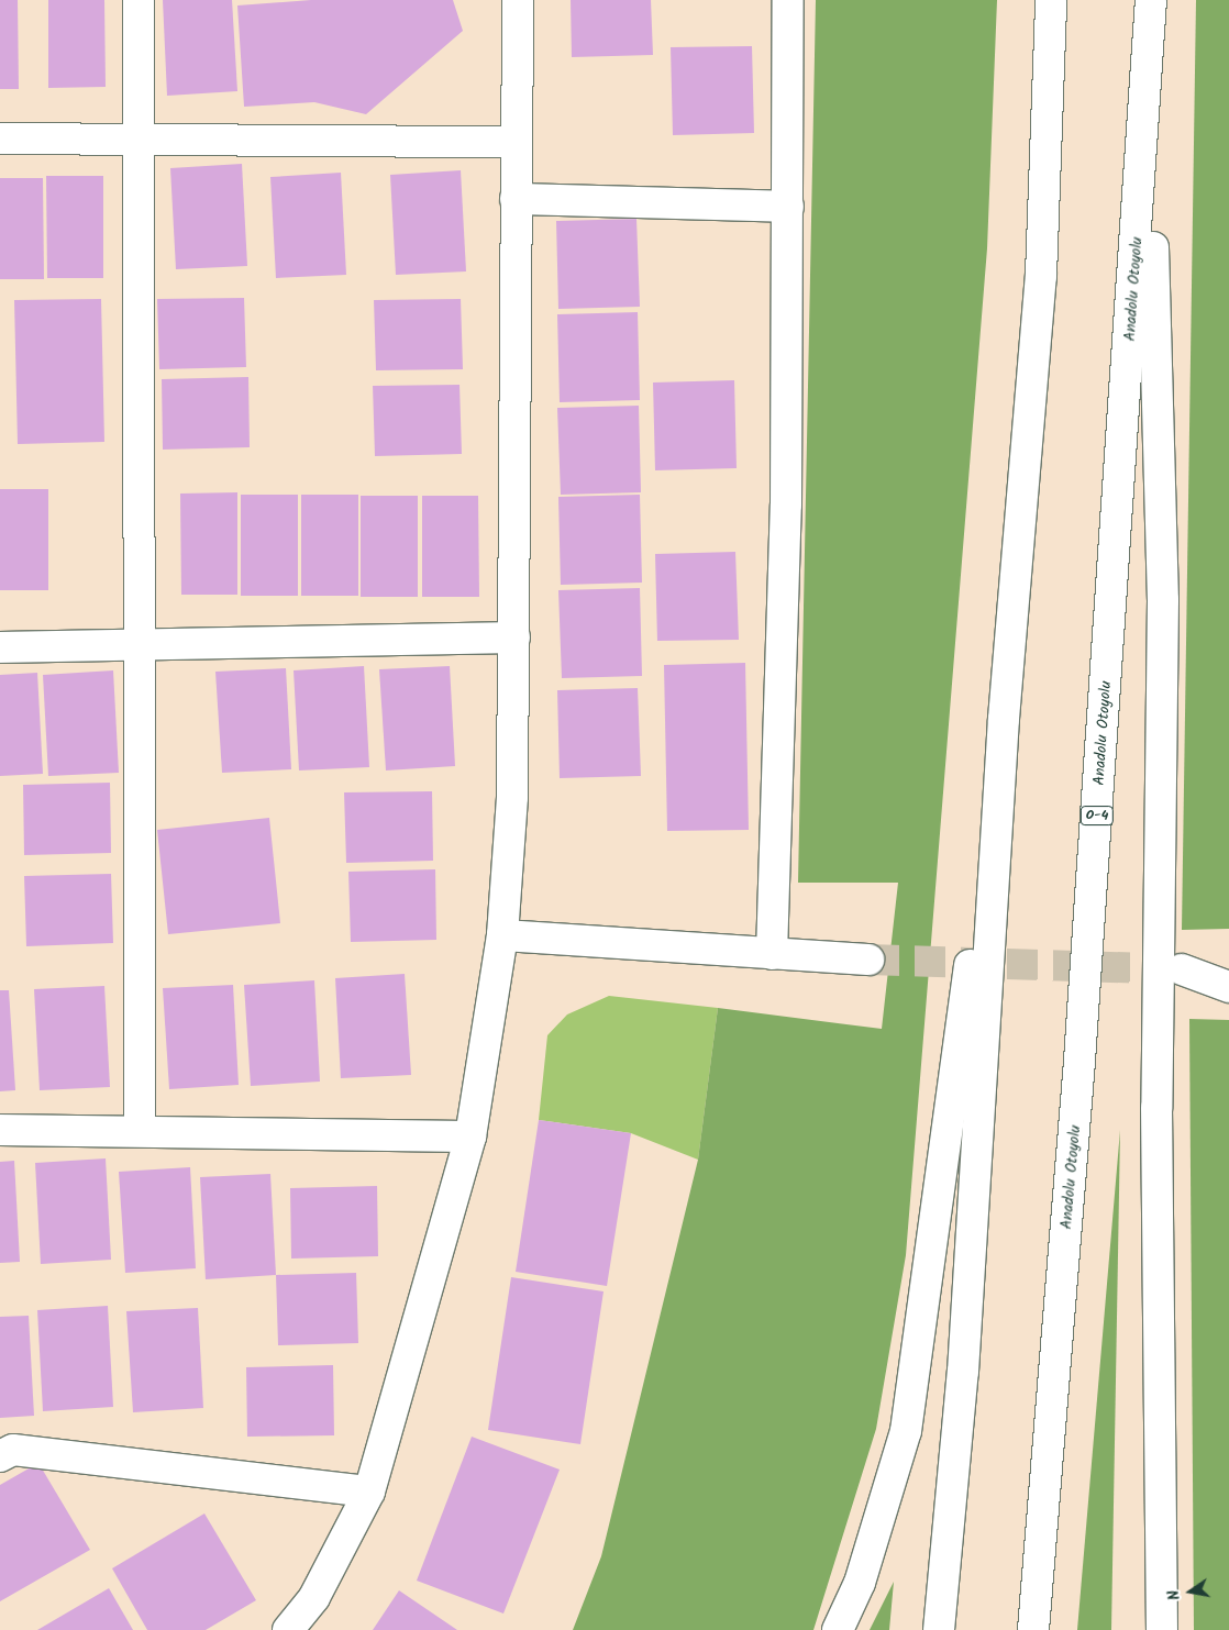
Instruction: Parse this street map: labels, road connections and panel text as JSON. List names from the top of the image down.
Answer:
{
  "streets": {
    "main road": ["Anadolu Otoyolu", "O-4"]
  },
  "north": "left"
}
